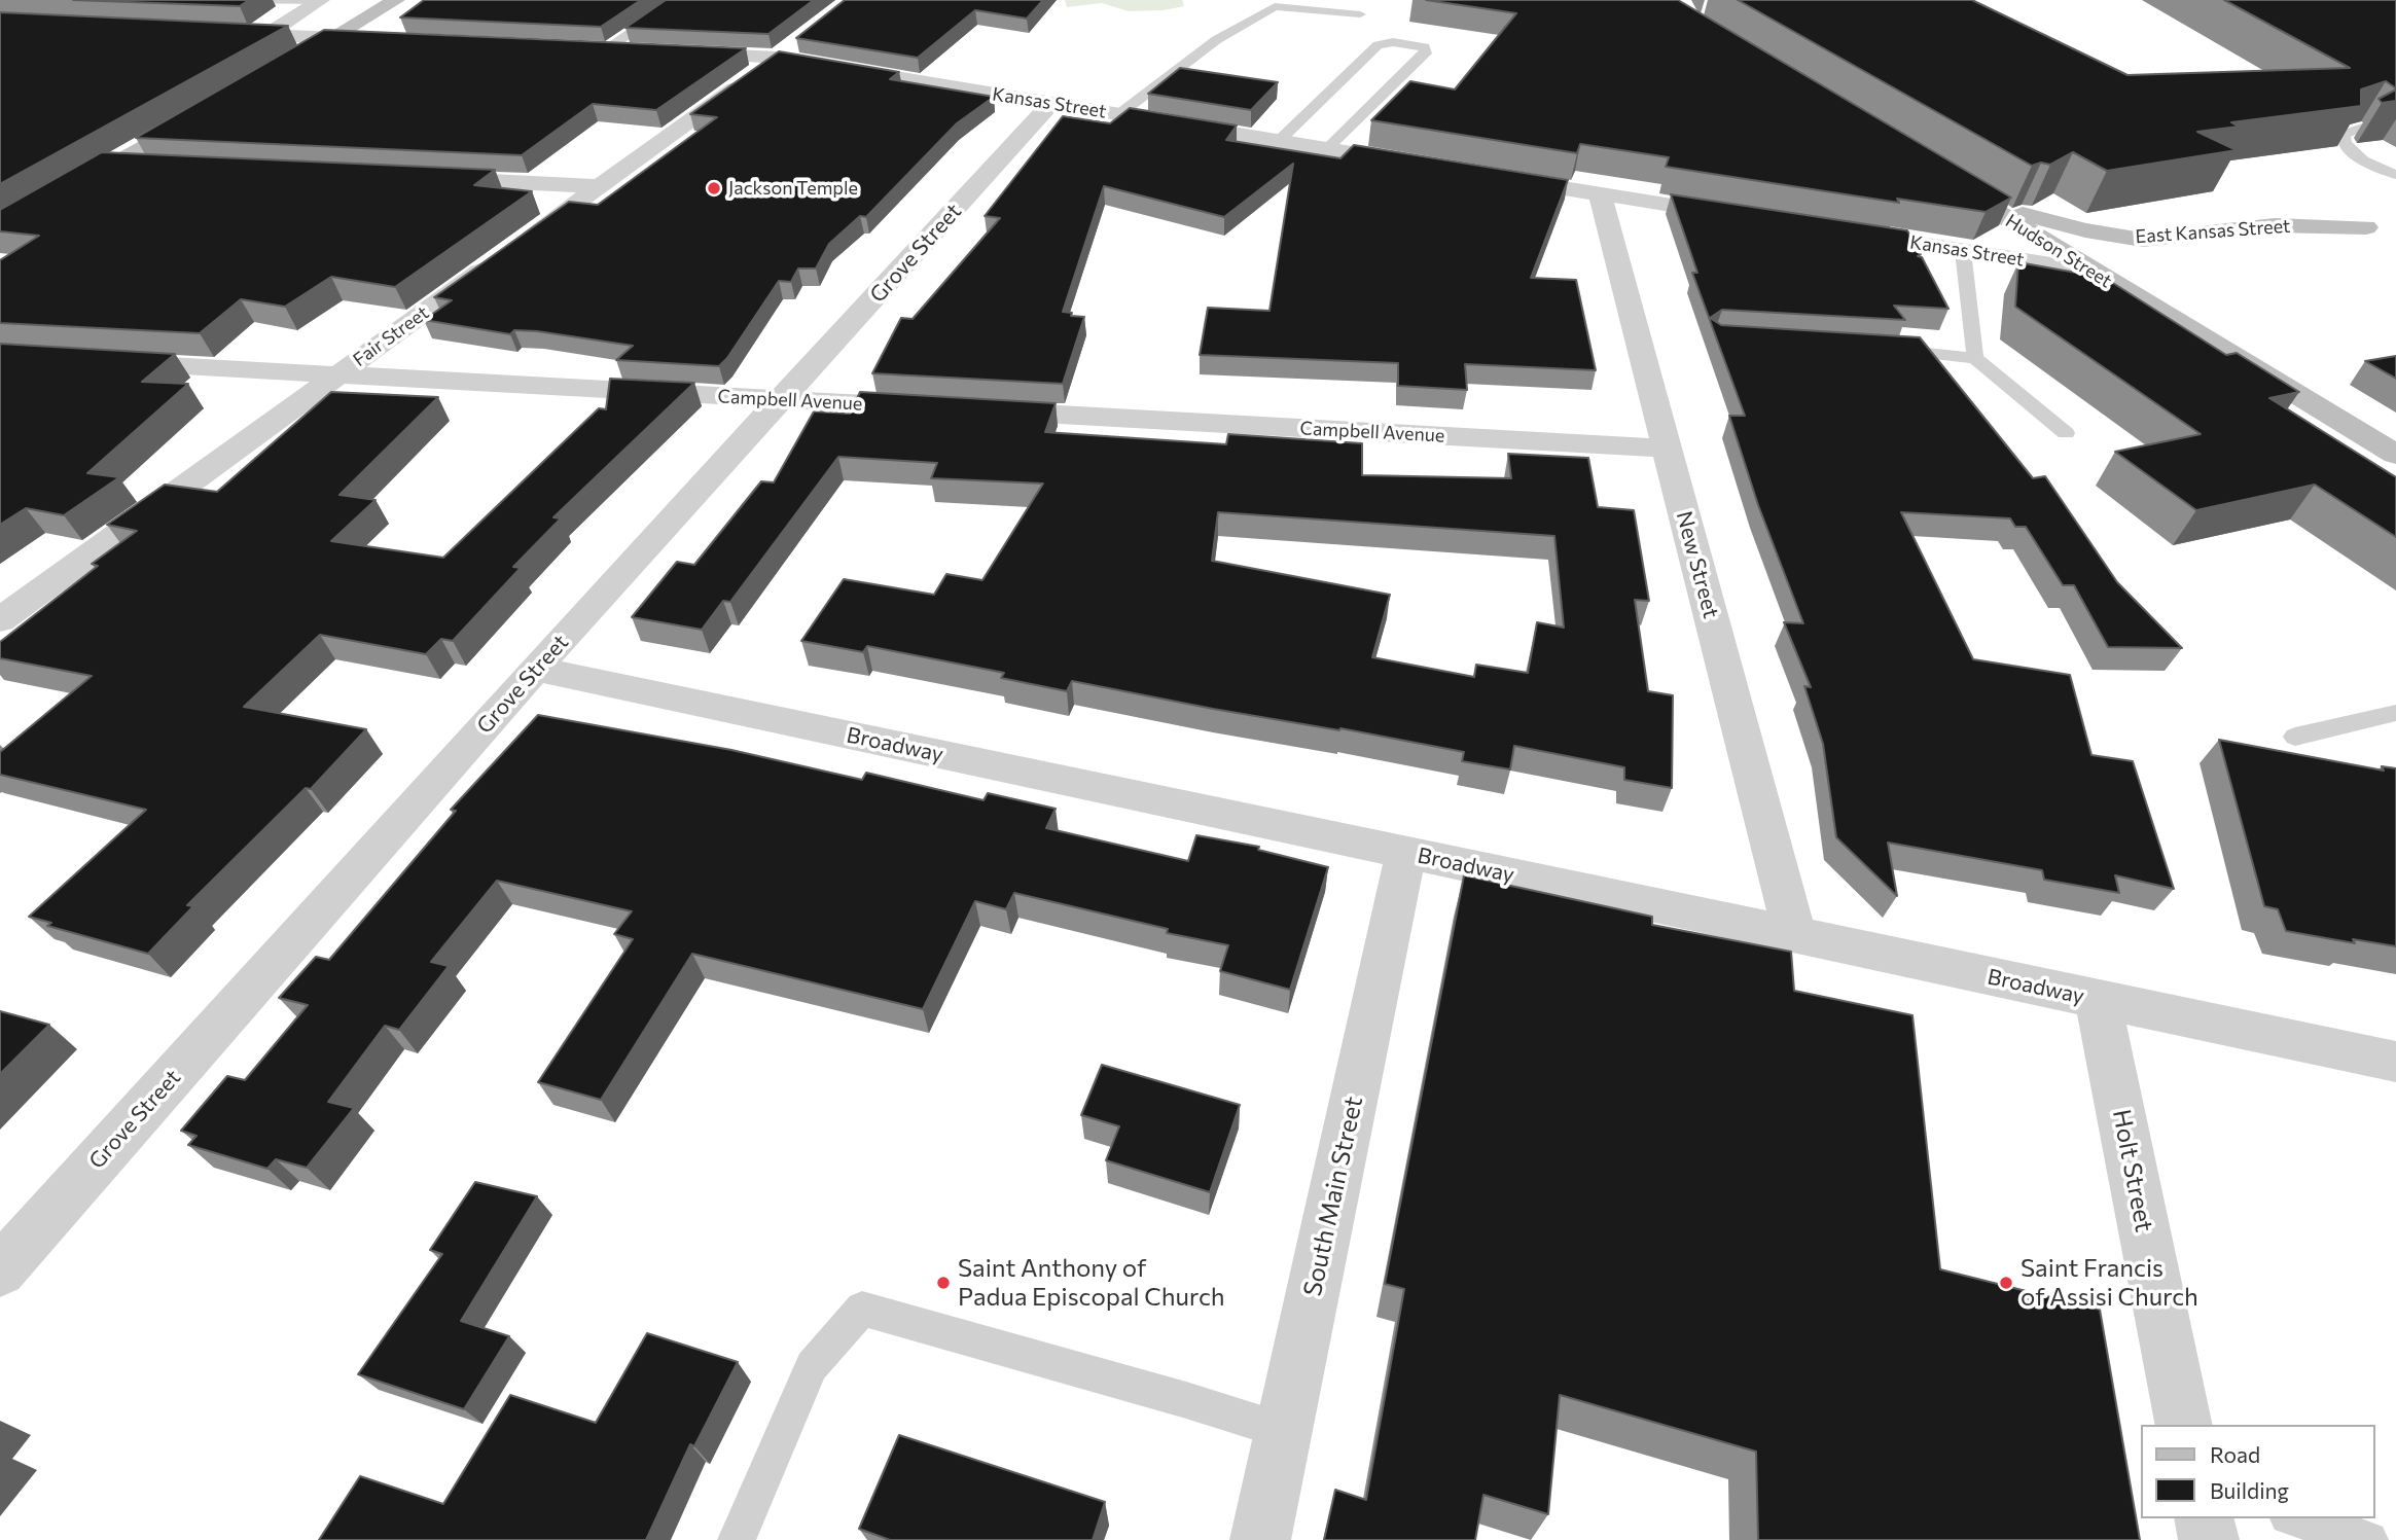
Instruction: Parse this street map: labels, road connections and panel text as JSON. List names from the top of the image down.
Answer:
{
  "streets": {
    "main road": ["East Kansas Street", "Hudson Street"],
    "street": [
      "Kansas Street",
      "Grove Street",
      "Fair Street",
      "Campbell Avenue",
      "New Street",
      "Broadway",
      "Holt Street",
      "South Main Street"
    ]
  },
  "crossings": [
    ["Kansas Street", "East Kansas Street"],
    ["Kansas Street", "Hudson Street"],
    ["Kansas Street", "Grove Street"],
    ["Kansas Street", "Fair Street"],
    ["East Kansas Street", "Hudson Street"],
    ["Grove Street", "Campbell Avenue"],
    ["Grove Street", "Broadway"],
    ["Fair Street", "Campbell Avenue"],
    ["Campbell Avenue", "New Street"],
    ["New Street", "Broadway"],
    ["Broadway", "Holt Street"],
    ["Broadway", "South Main Street"]
  ],
  "places": ["Jackson Temple", "Saint Anthony of Padua Episcopal Church", "Saint Francis of Assisi Church"],
  "legend": ["Road", "Building"]
}
